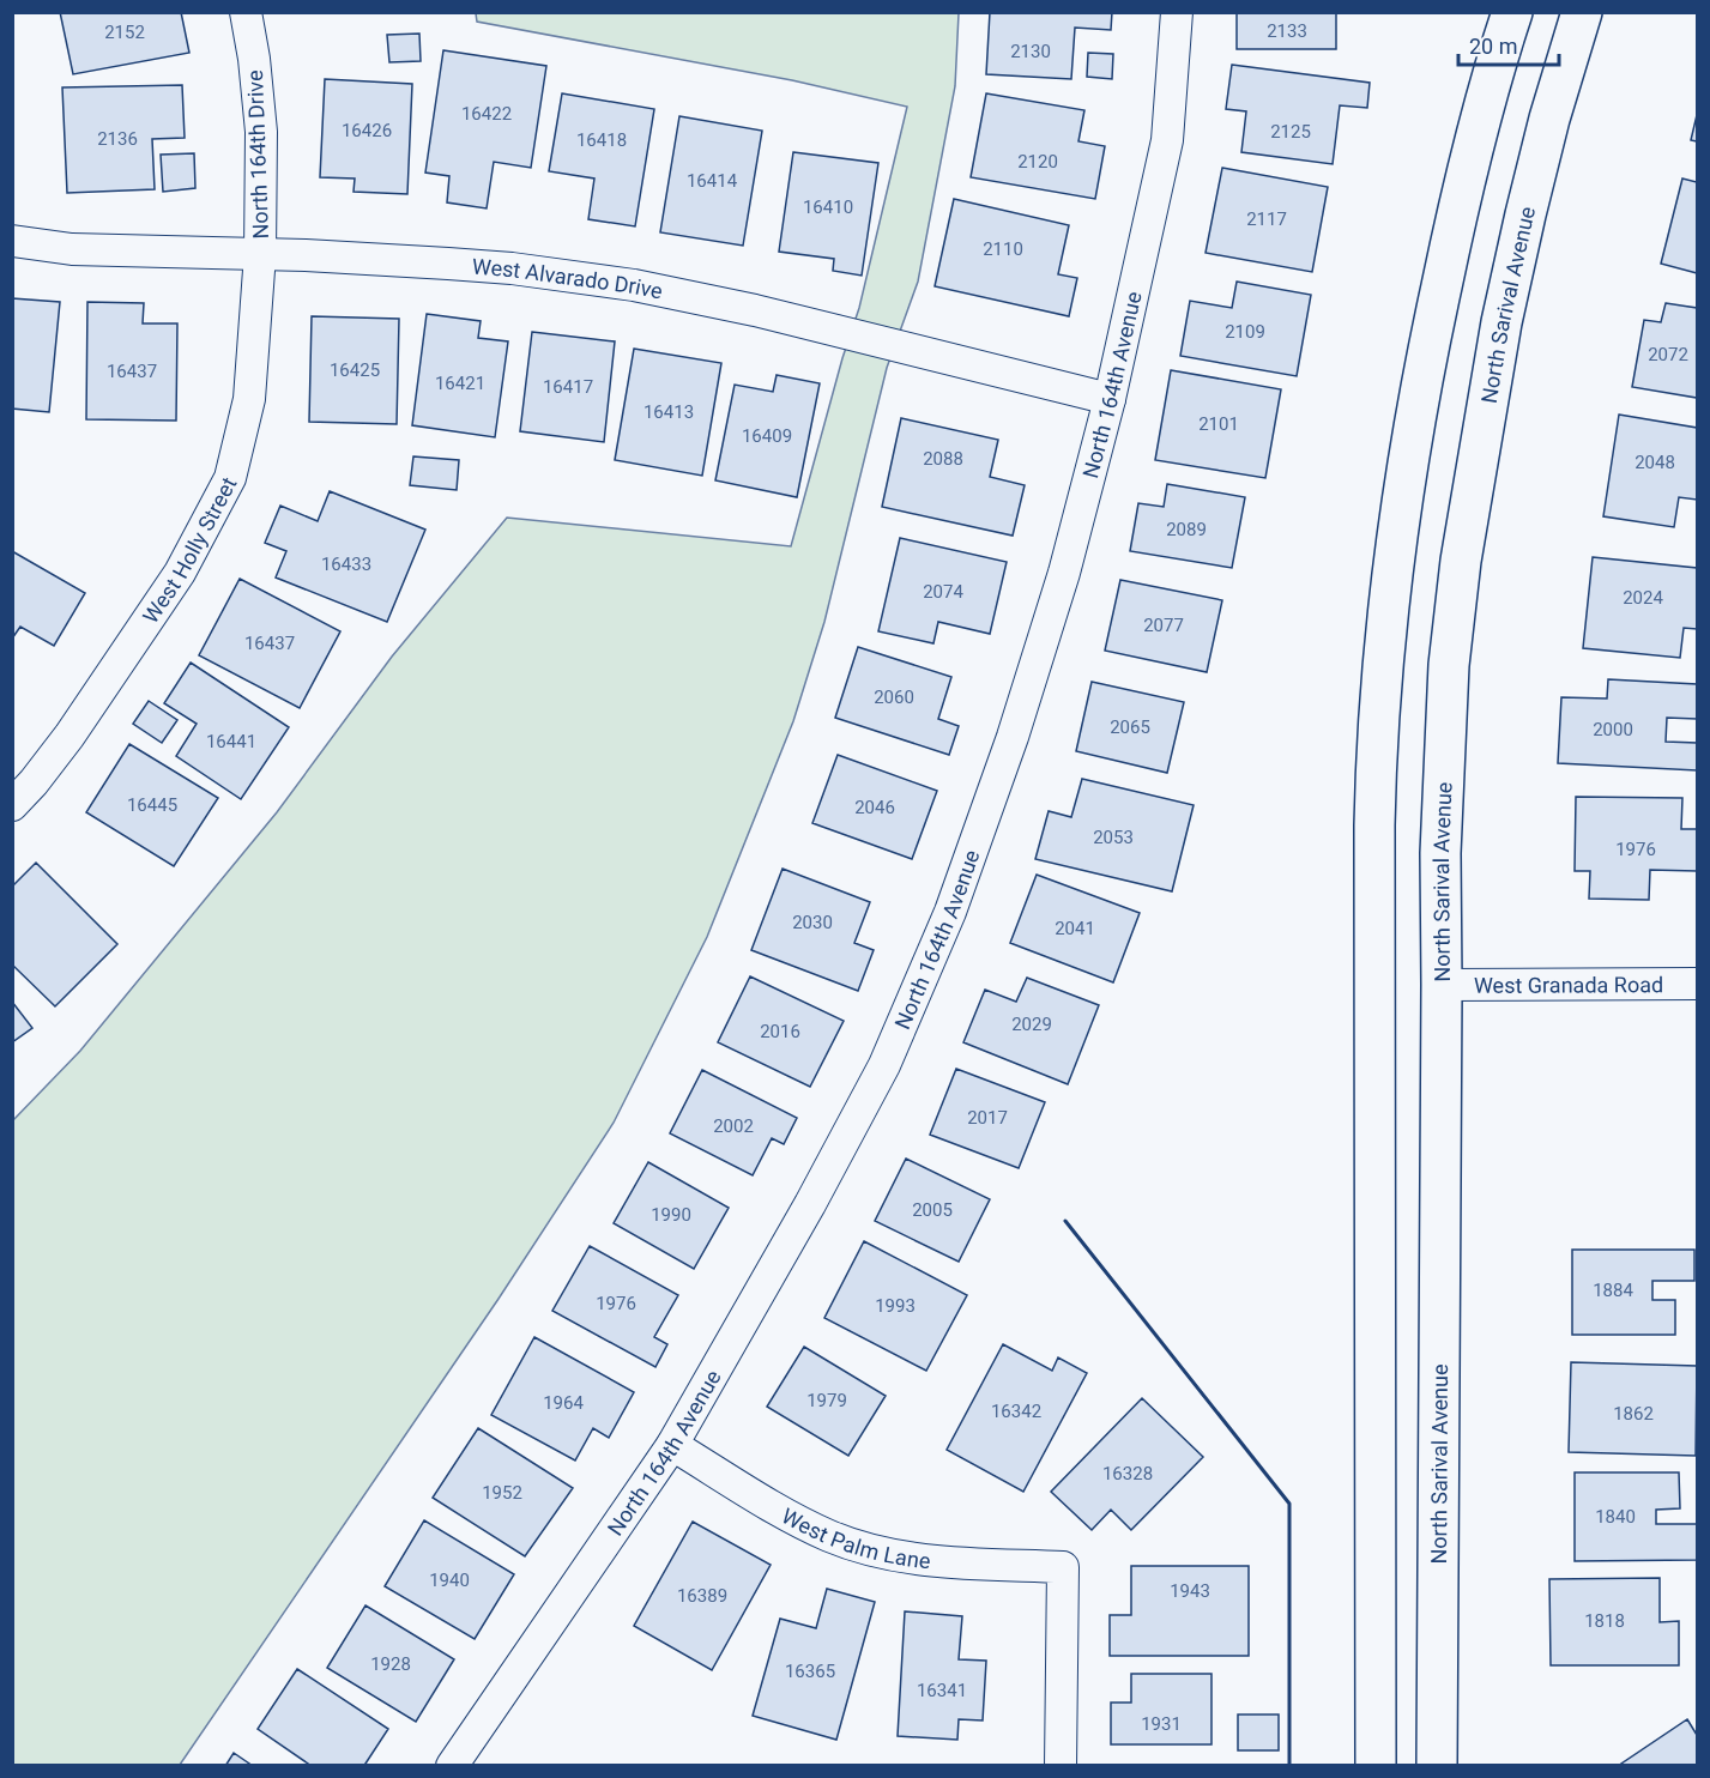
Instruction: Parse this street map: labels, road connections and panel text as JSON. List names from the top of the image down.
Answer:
{
  "streets": {
    "main road": ["North Sarival Avenue"],
    "street": [
      "North 164th Drive",
      "West Alvarado Drive",
      "North 164th Avenue",
      "West Holly Street",
      "West Granada Road",
      "West Palm Lane"
    ]
  },
  "crossings": [
    ["North 164th Drive", "West Alvarado Drive"],
    ["North 164th Drive", "West Holly Street"],
    ["West Alvarado Drive", "North 164th Avenue"],
    ["West Alvarado Drive", "West Holly Street"],
    ["North Sarival Avenue", "West Granada Road"],
    ["North 164th Avenue", "West Palm Lane"]
  ],
  "house_numbers": [
    "2133",
    "2152",
    "2130",
    "16422",
    "16426",
    "2125",
    "2136",
    "16418",
    "2120",
    "16414",
    "16410",
    "2117",
    "2110",
    "2109",
    "2072",
    "16425",
    "16437",
    "16421",
    "16417",
    "16413",
    "2101",
    "16409",
    "2088",
    "2048",
    "2089",
    "16433",
    "2074",
    "2024",
    "2077",
    "16437",
    "2060",
    "2065",
    "2000",
    "16441",
    "16445",
    "2046",
    "2053",
    "1976",
    "2030",
    "2041",
    "2029",
    "2016",
    "2017",
    "2002",
    "2005",
    "1990",
    "1884",
    "1976",
    "1993",
    "1979",
    "1964",
    "16342",
    "1862",
    "16328",
    "1952",
    "1840",
    "1940",
    "1943",
    "16389",
    "1818",
    "1928",
    "16365",
    "16341",
    "1931"
  ],
  "scale_bar": "20 m"
}
